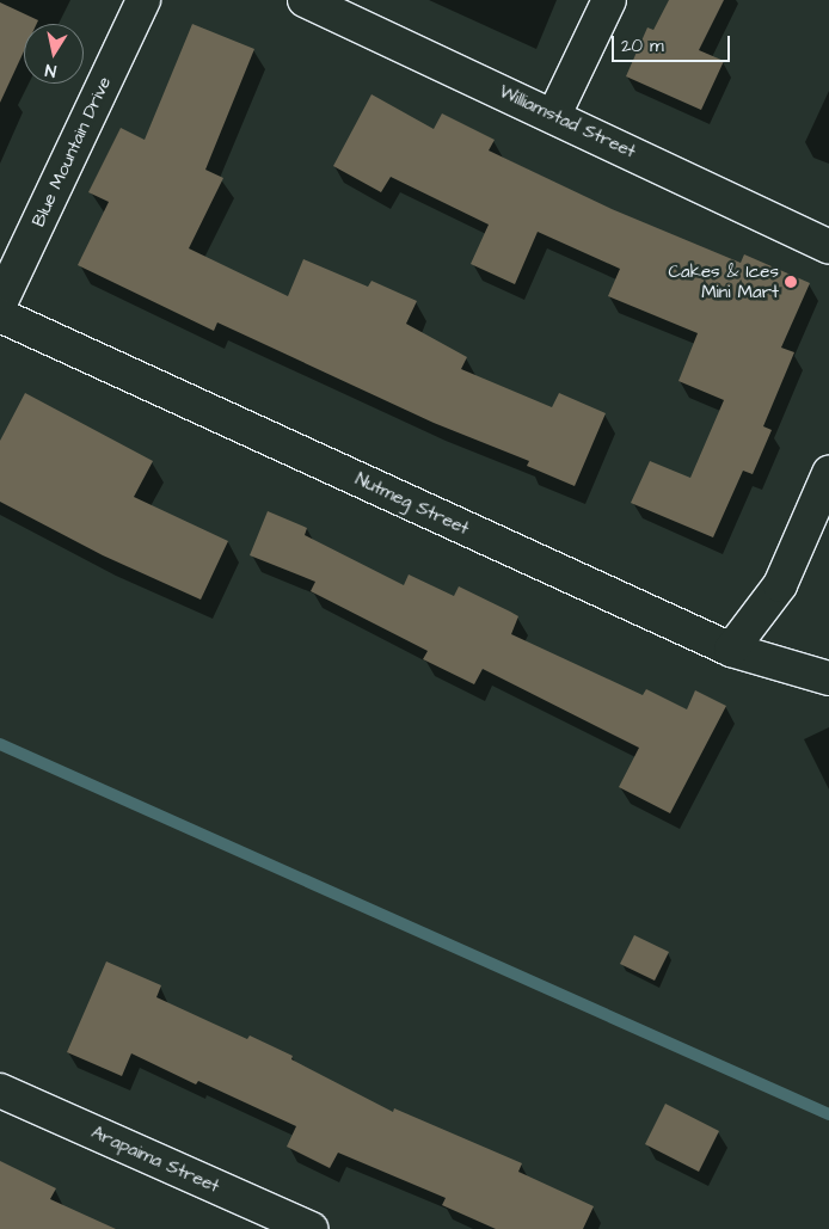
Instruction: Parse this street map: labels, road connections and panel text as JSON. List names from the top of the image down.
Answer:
{
  "streets": {
    "street": [
      "Williamstad Street",
      "Blue Mountain Drive",
      "Nutmeg Street",
      "Arapaima Street"
    ]
  },
  "places": ["Cakes & Ices Mini Mart"],
  "scale_bar": "20 m",
  "north": "bottom"
}
